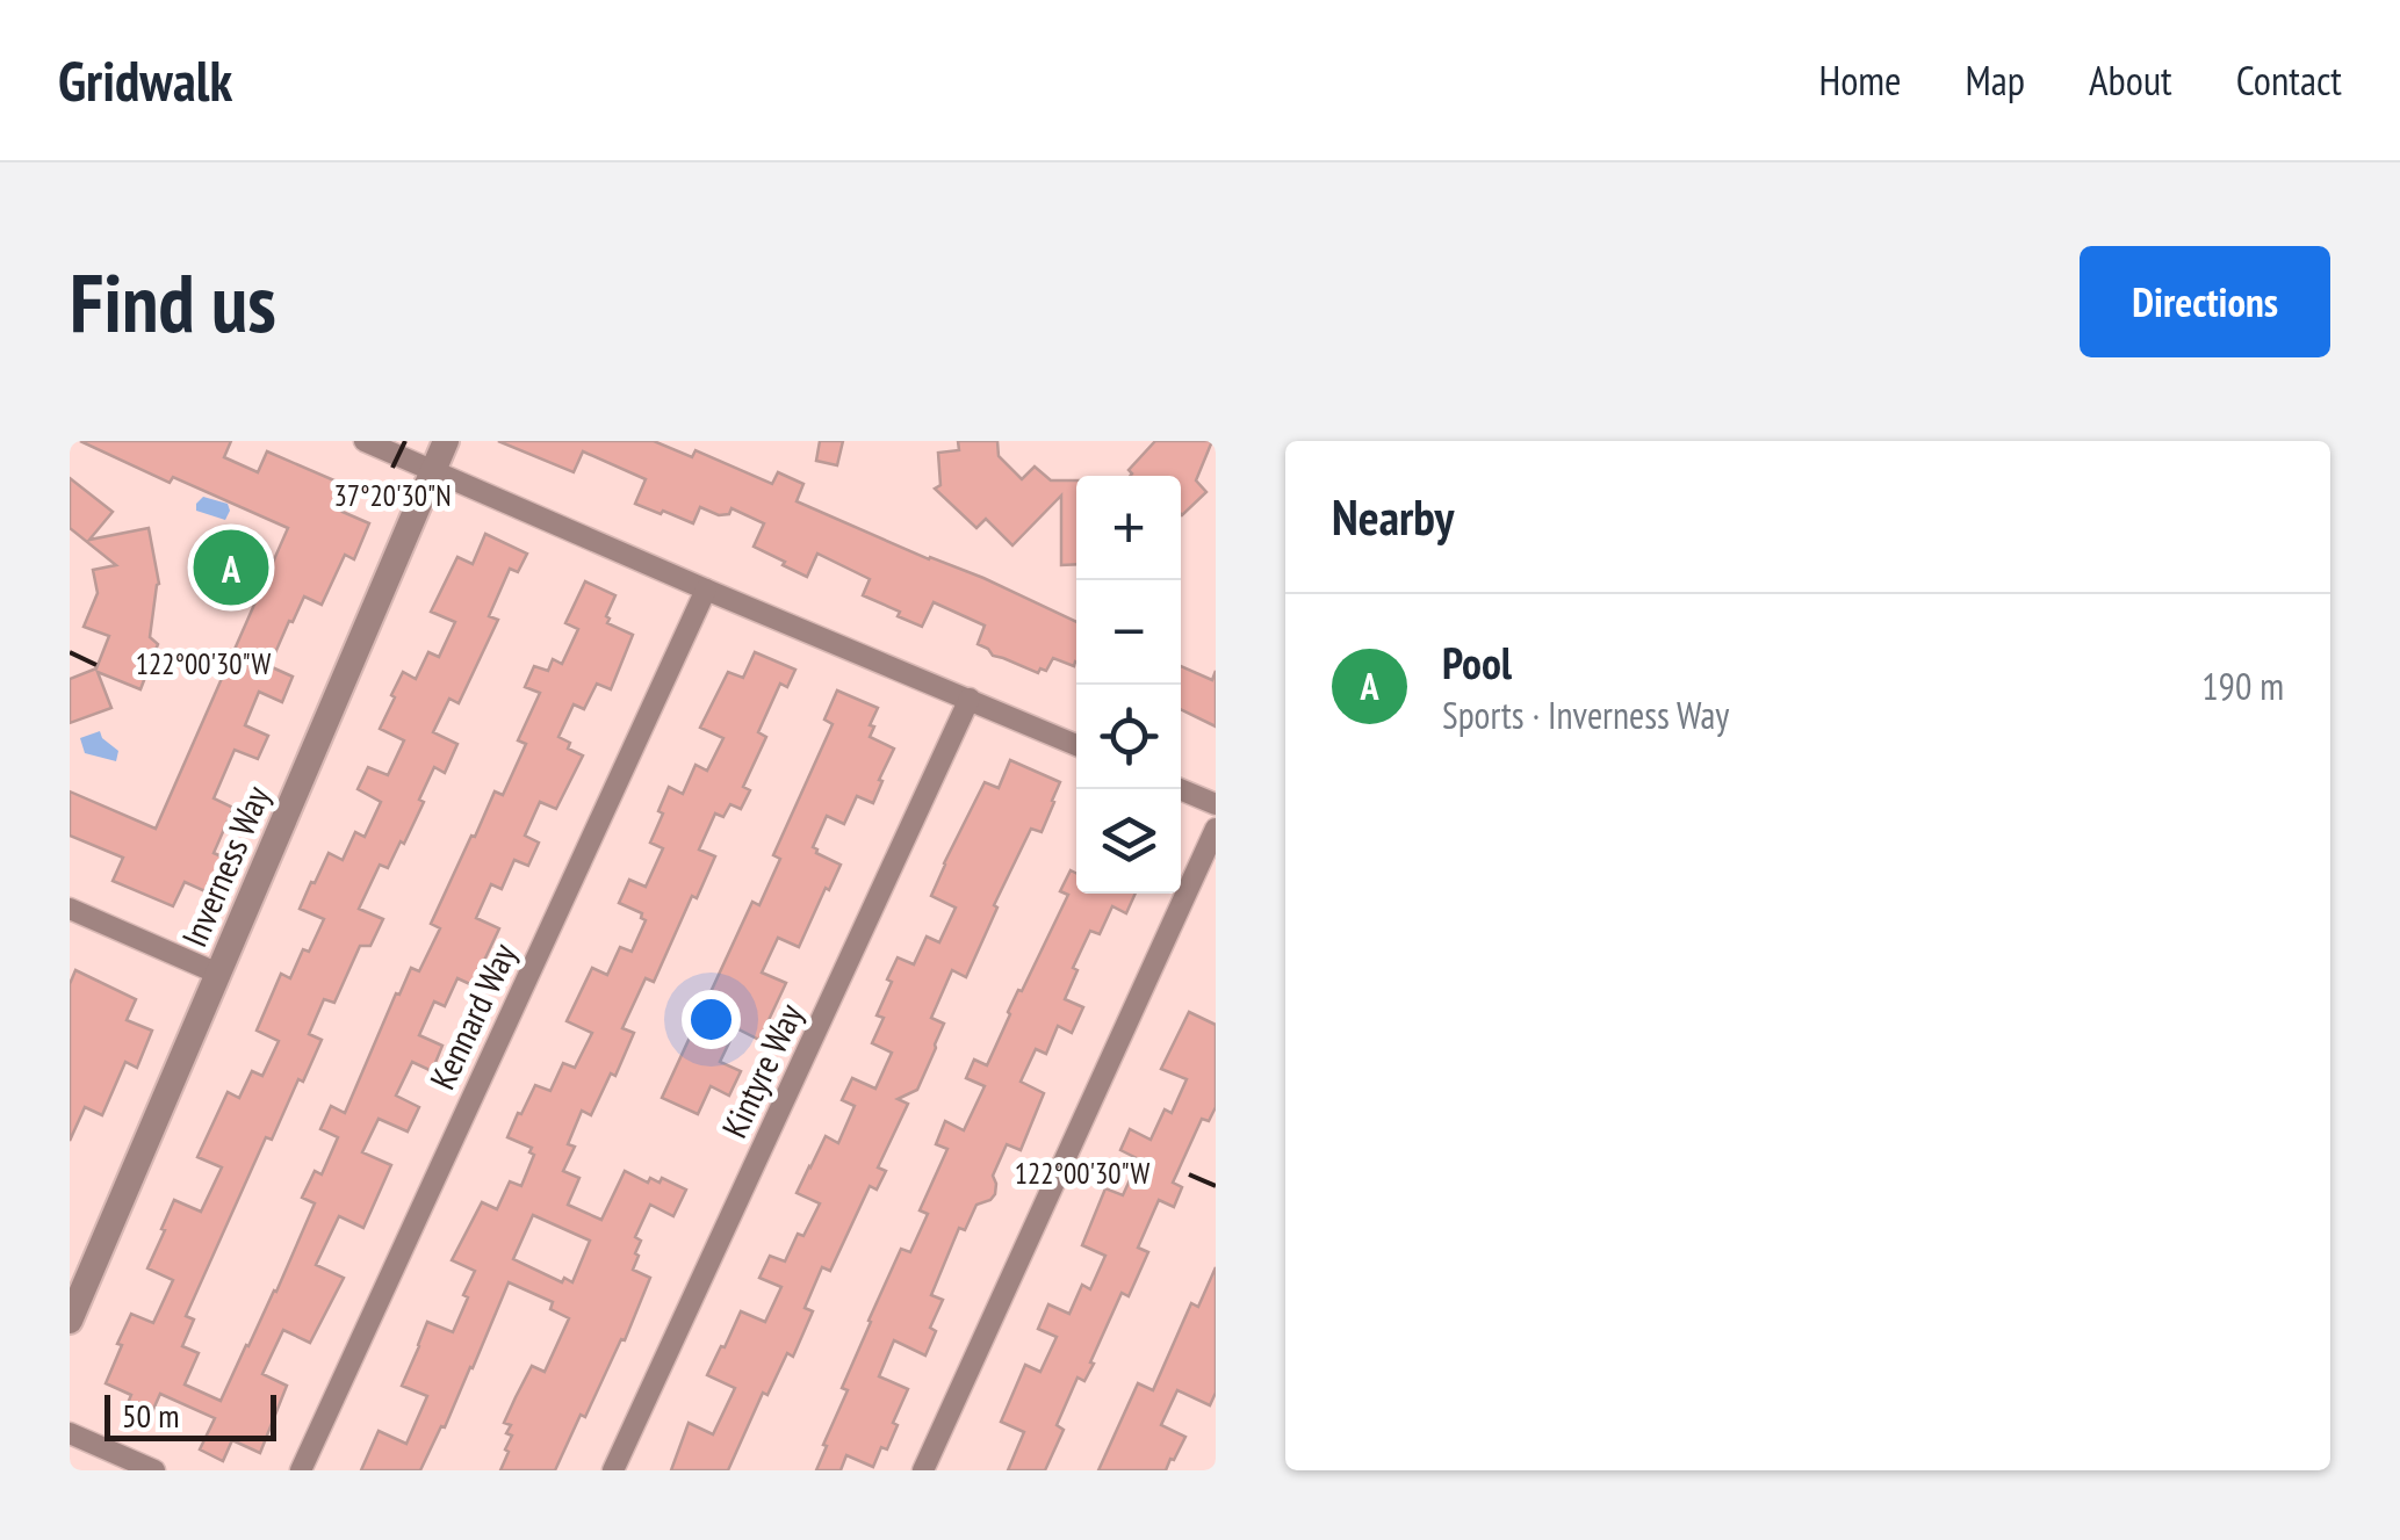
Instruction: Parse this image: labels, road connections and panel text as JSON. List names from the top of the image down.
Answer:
{
  "streets": {
    "street": ["Inverness Way", "Kennard Way", "Kintyre Way"]
  },
  "scale_bar": "50 m",
  "page": {
    "header": "Gridwalk",
    "nav": [
      "Home",
      "Map",
      "About",
      "Contact"
    ],
    "buttons": "Directions",
    "title": "Find us",
    "heading": "Nearby",
    "map_buttons": ["+", "−"],
    "pins": "A",
    "list": [
      {
        "mark": "A",
        "name": "Pool",
        "note": "Sports · Inverness Way",
        "value": "190 m"
      }
    ],
    "scale": "50 m"
  },
  "coordinates": ["37°20'30\"N", "122°00'30\"W"]
}
